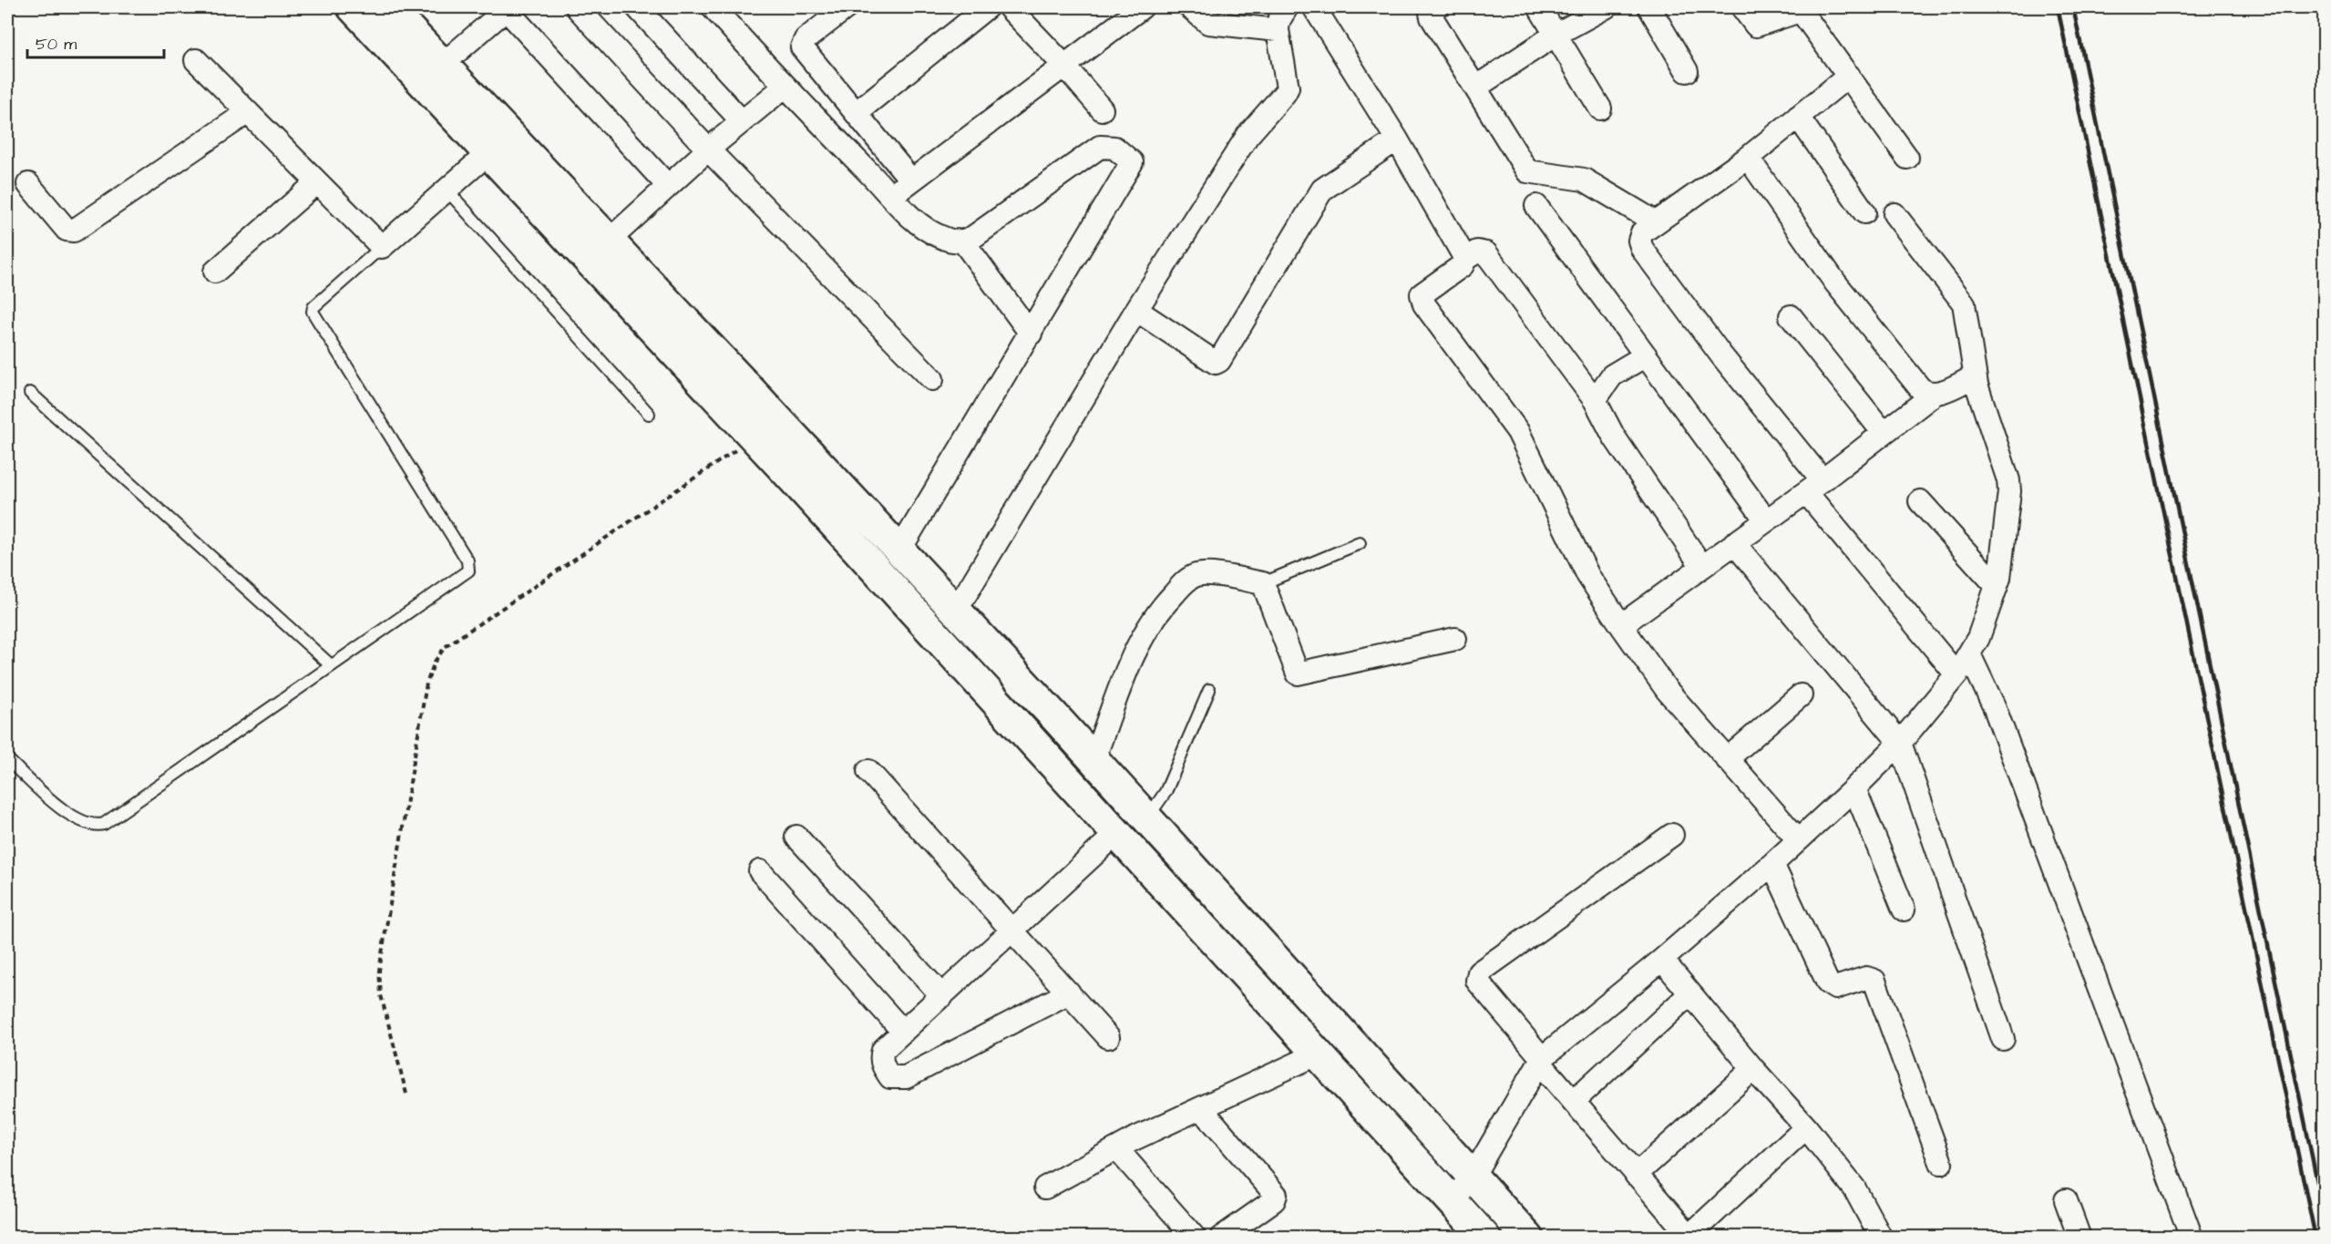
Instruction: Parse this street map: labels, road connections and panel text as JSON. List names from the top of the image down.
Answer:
{
  "scale_bar": "50 m"
}
